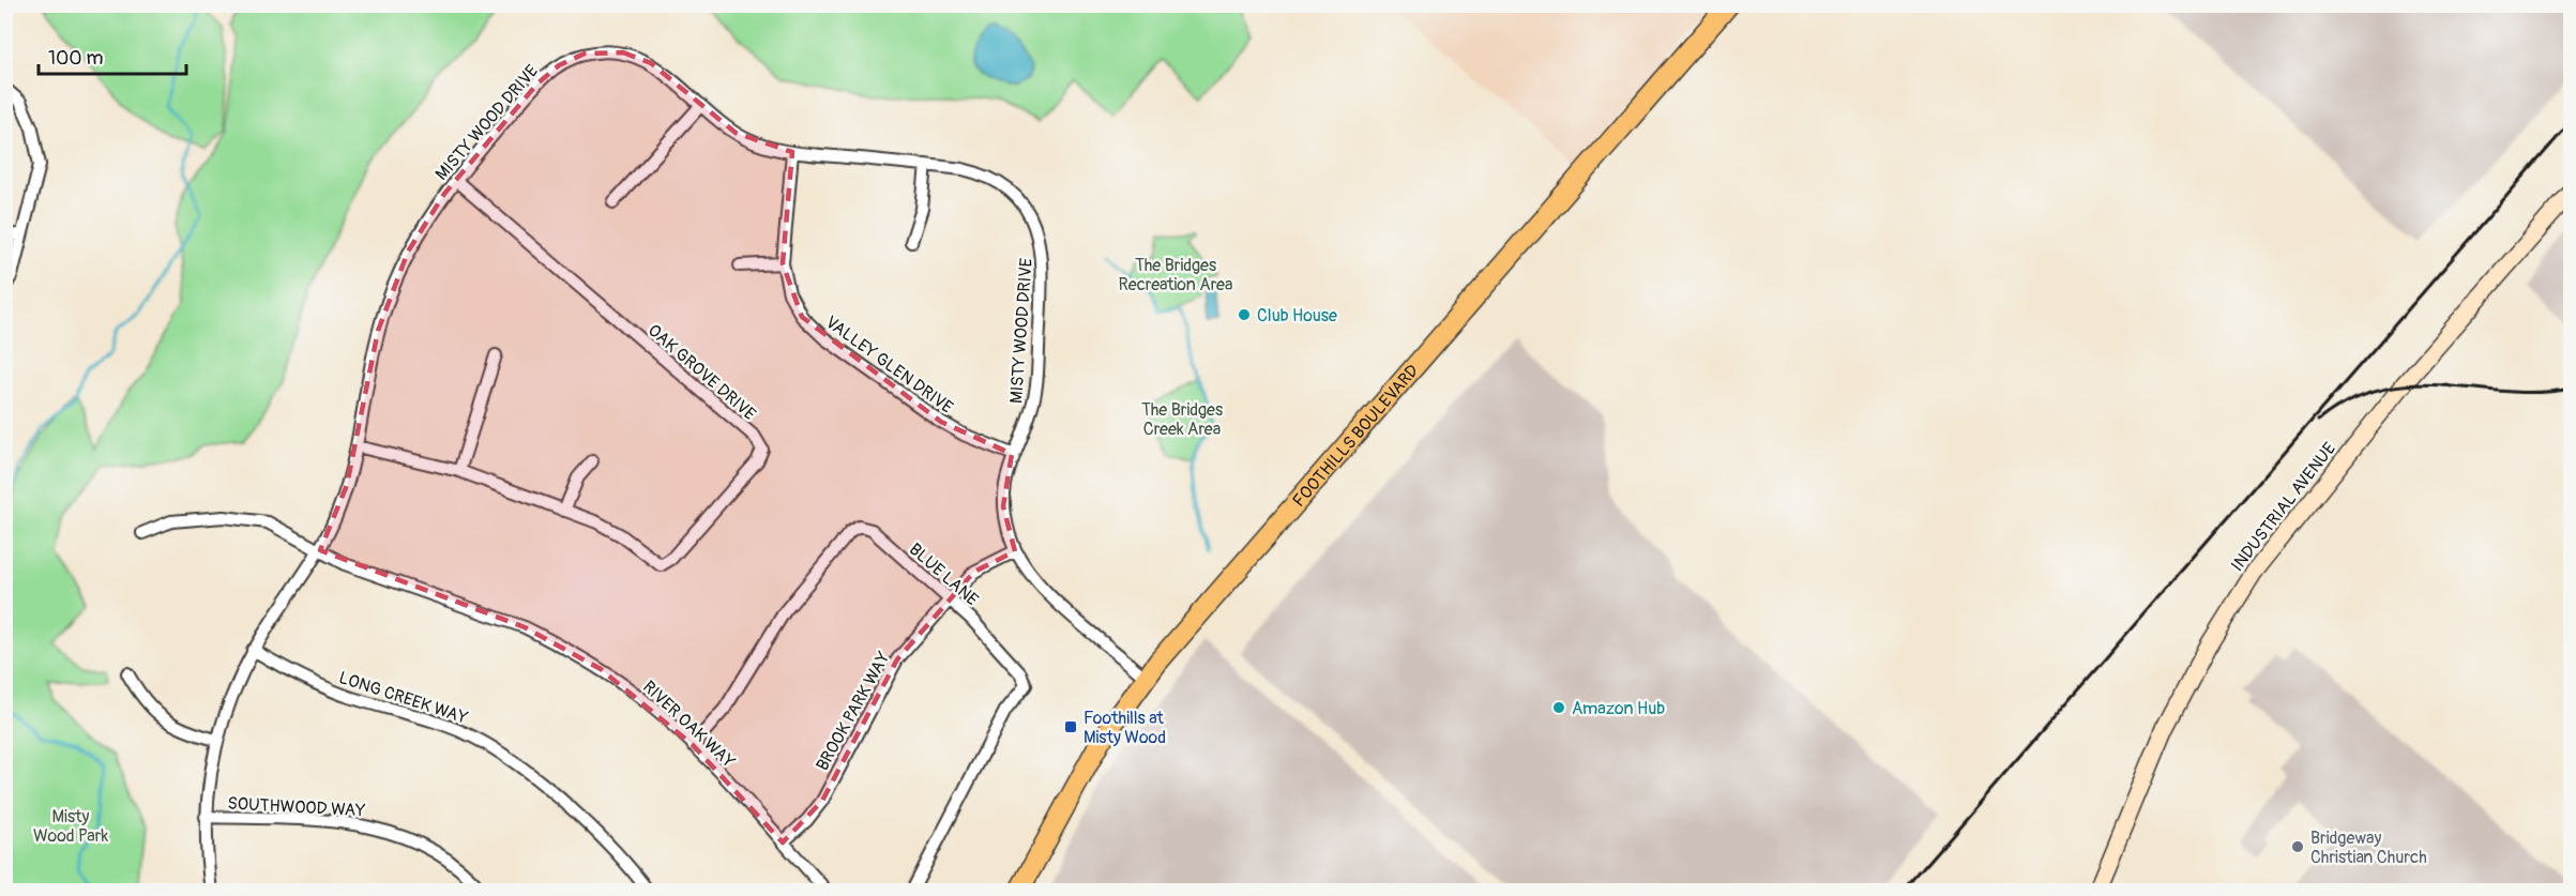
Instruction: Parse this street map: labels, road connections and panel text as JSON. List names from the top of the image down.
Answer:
{
  "streets": {
    "main road": ["FOOTHILLS BOULEVARD"],
    "street": [
      "MISTY WOOD DRIVE",
      "VALLEY GLEN DRIVE",
      "OAK GROVE DRIVE",
      "INDUSTRIAL AVENUE",
      "BLUE LANE",
      "LONG CREEK WAY",
      "BROOK PARK WAY",
      "RIVER OAK WAY",
      "SOUTHWOOD WAY"
    ]
  },
  "crossings": [
    ["MISTY WOOD DRIVE", "VALLEY GLEN DRIVE"],
    ["MISTY WOOD DRIVE", "OAK GROVE DRIVE"],
    ["MISTY WOOD DRIVE", "FOOTHILLS BOULEVARD"],
    ["MISTY WOOD DRIVE", "LONG CREEK WAY"],
    ["MISTY WOOD DRIVE", "BROOK PARK WAY"],
    ["MISTY WOOD DRIVE", "RIVER OAK WAY"],
    ["MISTY WOOD DRIVE", "SOUTHWOOD WAY"],
    ["BLUE LANE", "BROOK PARK WAY"],
    ["BLUE LANE", "RIVER OAK WAY"],
    ["BROOK PARK WAY", "RIVER OAK WAY"]
  ],
  "parks": ["The Bridges Recreation Area", "The Bridges Creek Area", "Misty Wood Park"],
  "places": {
    "other": ["Club House", "Amazon Hub", "Bridgeway Christian Church"],
    "transit": ["Foothills at Misty Wood"]
  },
  "scale_bar": "100 m"
}
